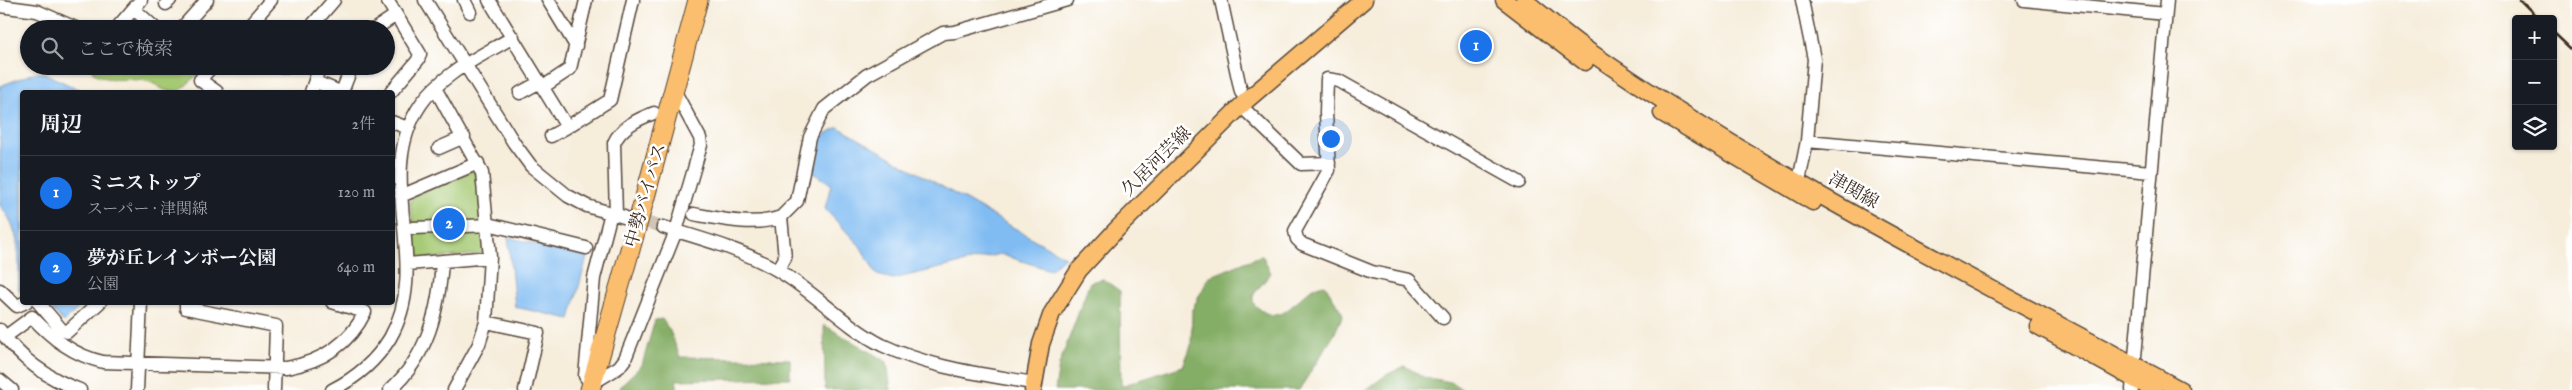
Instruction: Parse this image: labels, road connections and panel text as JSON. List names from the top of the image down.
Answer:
{
  "streets": {
    "highway": ["中勢バイパス"],
    "main road": ["久居河芸線", "津関線"]
  },
  "page": {
    "map_buttons": ["+", "−"],
    "search": "ここで検索",
    "pins": ["1", "2"],
    "heading": ["周辺", "2件"],
    "list": [
      {
        "mark": "1",
        "name": "ミニストップ",
        "note": "スーパー · 津関線",
        "value": "120 m"
      },
      {
        "mark": "2",
        "name": "夢が丘レインボー公園",
        "note": "公園",
        "value": "640 m"
      }
    ]
  }
}
